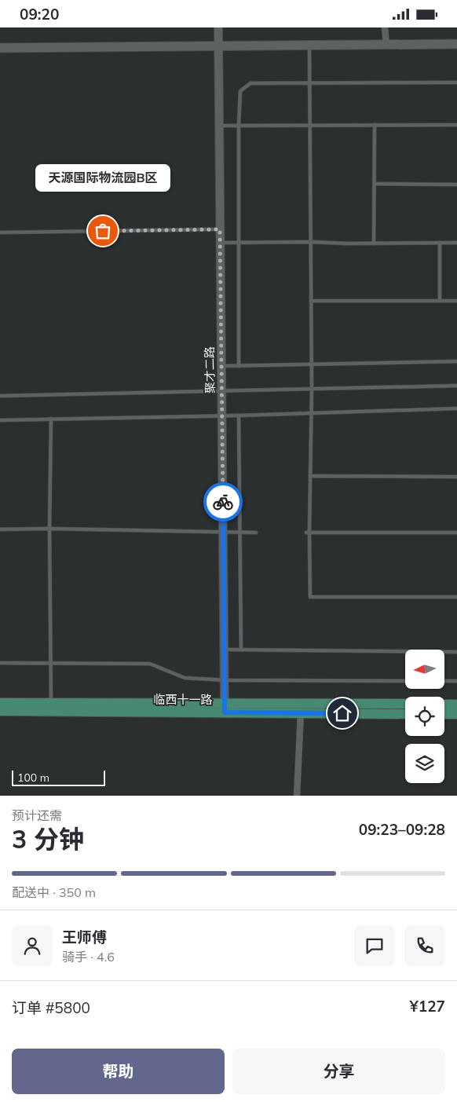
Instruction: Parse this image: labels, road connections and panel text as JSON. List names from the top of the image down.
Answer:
{
  "streets": {
    "main road": ["临西十一路"],
    "street": ["聚才二路"]
  },
  "crossings": [
    ["聚才二路", "临西十一路"]
  ],
  "places": ["天源国际物流园B区"],
  "scale_bar": "100 m",
  "north": "left",
  "page": {
    "status": "09:20",
    "bubble": "天源国际物流园B区",
    "scale": "100 m",
    "heading": ["3 分钟", "预计还需", "09:23–09:28"],
    "panel": [
      "王师傅",
      "骑手 · 4.6",
      "订单 #5800",
      "¥127"
    ],
    "bar": "配送中 · 350 m",
    "buttons": ["帮助", "分享"]
  }
}
